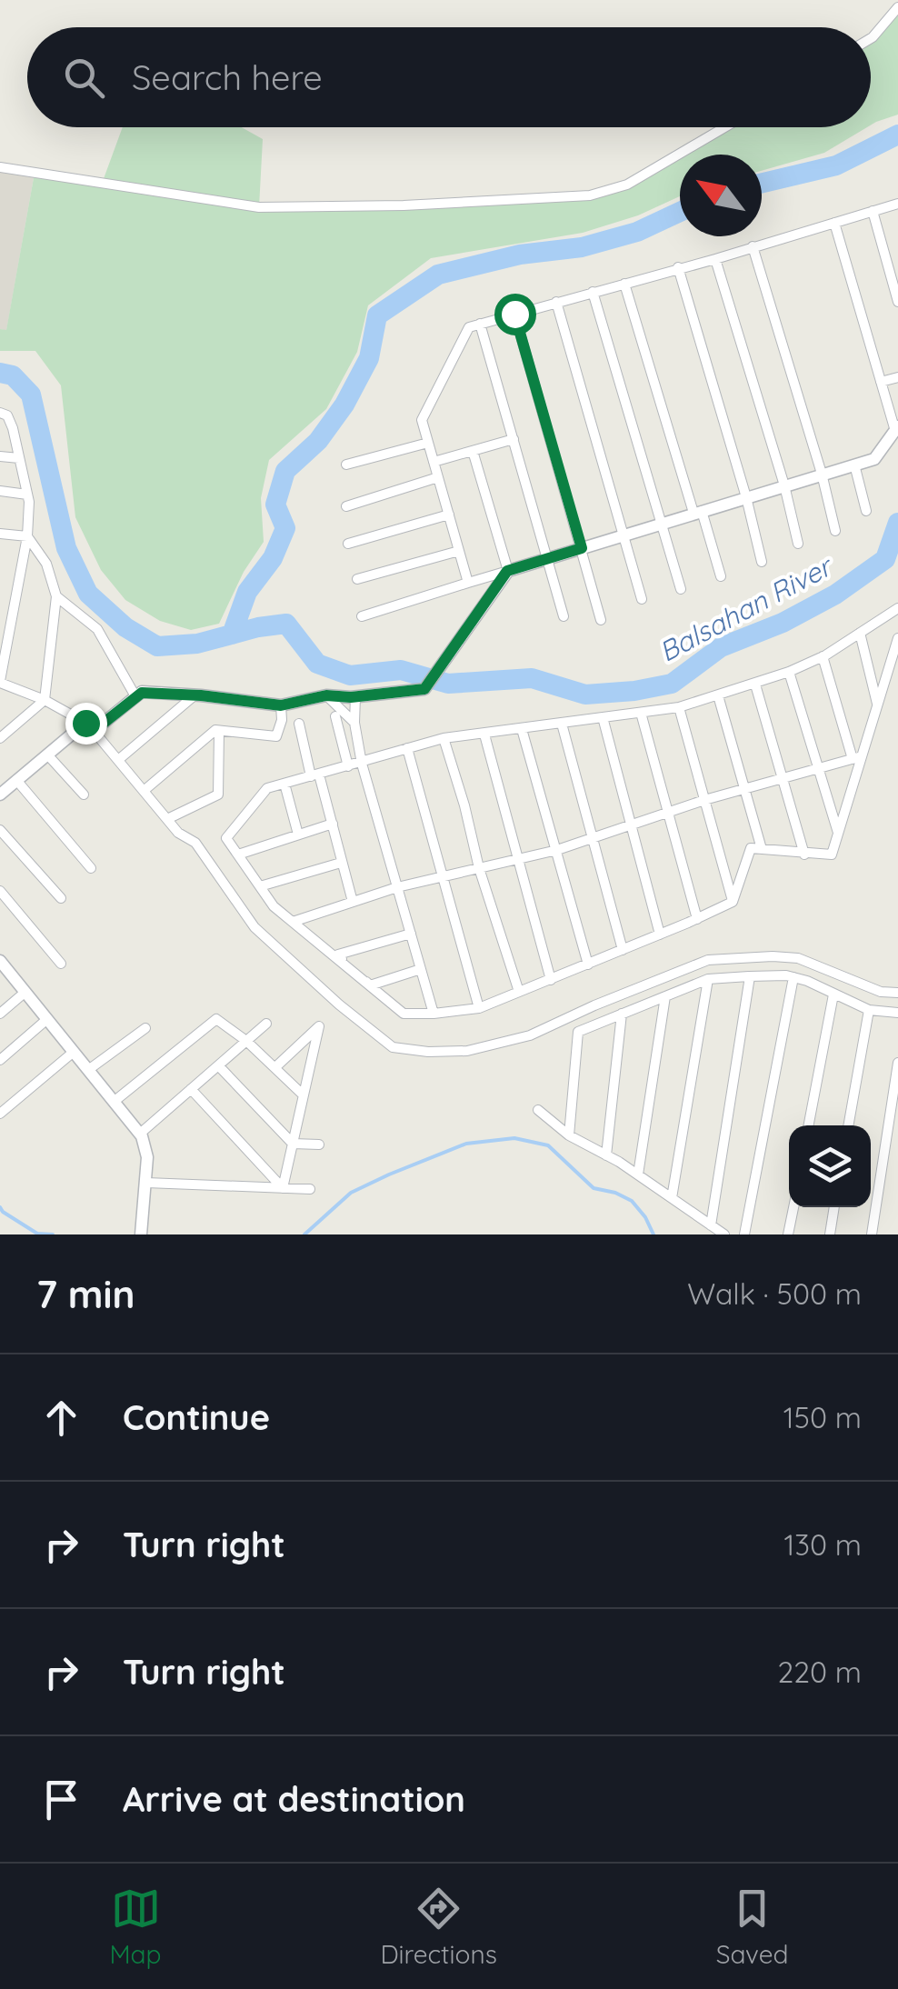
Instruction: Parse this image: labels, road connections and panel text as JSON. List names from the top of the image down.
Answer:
{
  "water": ["Balsahan River"],
  "north": "top left",
  "page": {
    "search": "Search here",
    "heading": ["7 min", "Walk · 500 m"],
    "list": [
      ["Continue", "150 m"],
      ["Turn right", "130 m"],
      ["Turn right", "220 m"],
      "Arrive at destination"
    ],
    "nav": ["Map", "Directions", "Saved"]
  }
}
